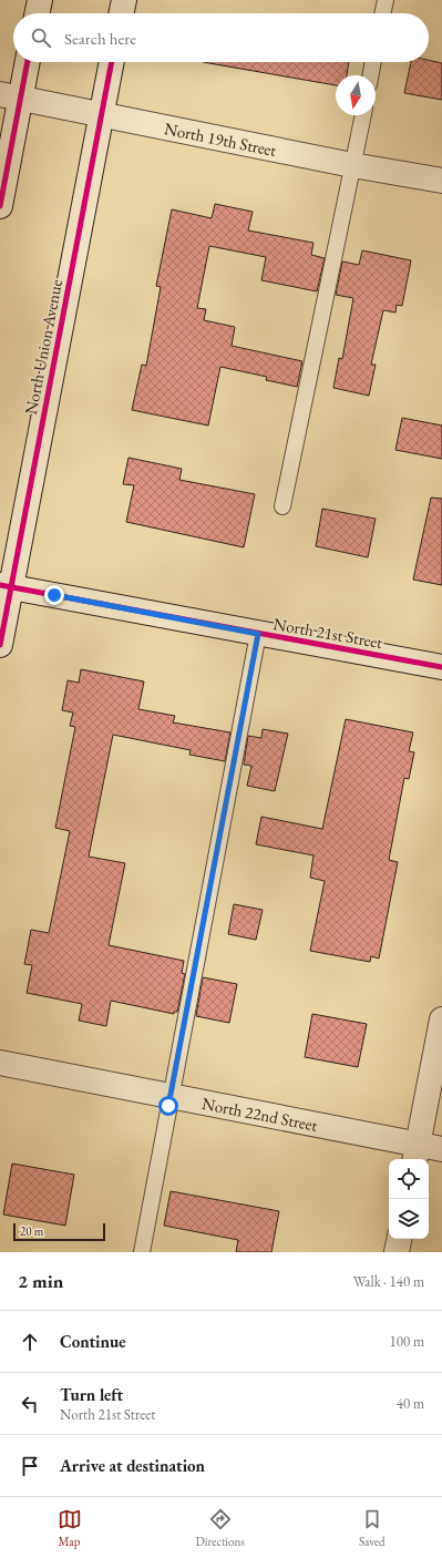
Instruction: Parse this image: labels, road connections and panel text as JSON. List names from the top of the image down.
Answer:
{
  "streets": {
    "street": [
      "North 19th Street",
      "North Union Avenue",
      "North 21st Street",
      "North 22nd Street"
    ]
  },
  "crossings": [
    ["North 19th Street", "North Union Avenue"],
    ["North Union Avenue", "North 21st Street"]
  ],
  "scale_bar": "20 m",
  "north": "bottom",
  "page": {
    "search": "Search here",
    "scale": "20 m",
    "heading": ["2 min", "Walk · 140 m"],
    "list": [
      ["Continue", "100 m"],
      ["Turn left", "North 21st Street", "40 m"],
      "Arrive at destination"
    ],
    "nav": ["Map", "Directions", "Saved"]
  }
}
